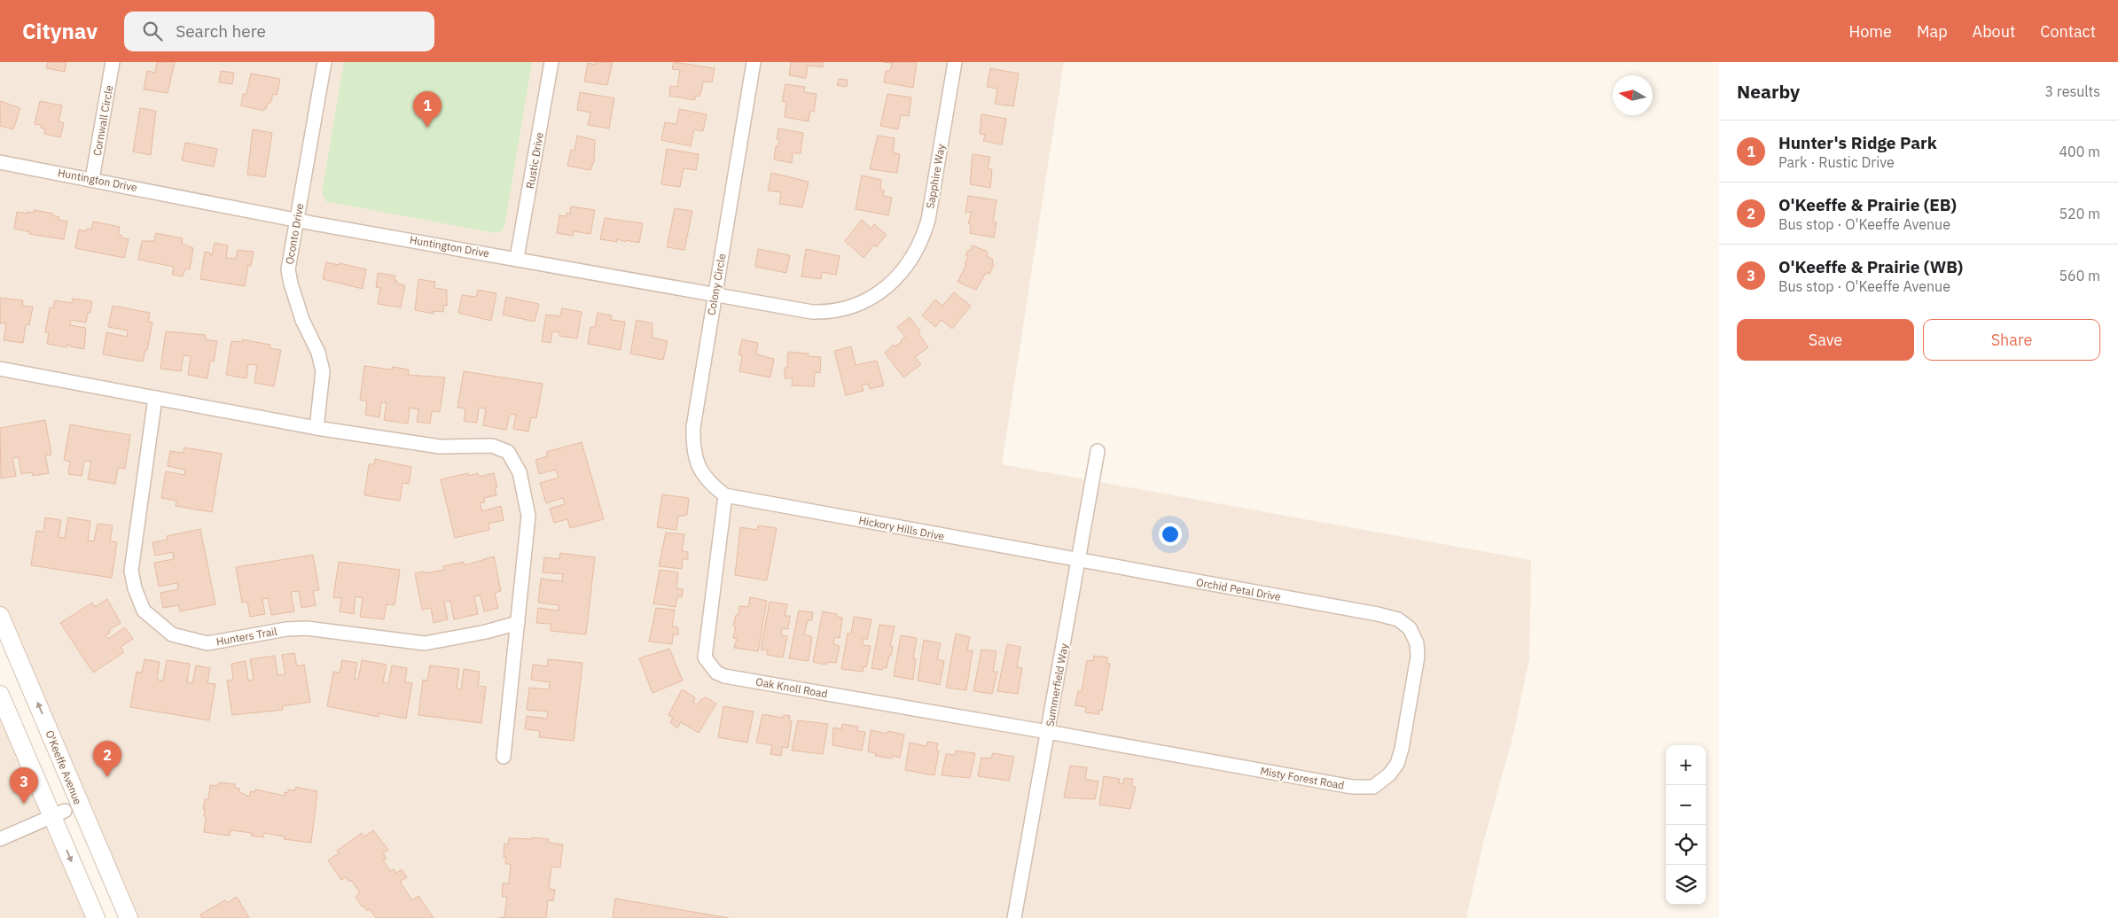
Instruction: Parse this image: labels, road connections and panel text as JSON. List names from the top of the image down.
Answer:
{
  "streets": {
    "street": [
      "Cornwall Circle",
      "Rustic Drive",
      "Sapphire Way",
      "Huntington Drive",
      "Oconto Drive",
      "Colony Circle",
      "Hickory Hills Drive",
      "Orchid Petal Drive",
      "Hunters Trail",
      "Summerfield Way",
      "Oak Knoll Road",
      "O'Keeffe Avenue",
      "Misty Forest Road"
    ]
  },
  "crossings": [
    ["Cornwall Circle", "Huntington Drive"],
    ["Rustic Drive", "Huntington Drive"],
    ["Sapphire Way", "Huntington Drive"],
    ["Huntington Drive", "Oconto Drive"],
    ["Huntington Drive", "Colony Circle"],
    ["Colony Circle", "Hickory Hills Drive"],
    ["Colony Circle", "Oak Knoll Road"],
    ["Hickory Hills Drive", "Orchid Petal Drive"],
    ["Hickory Hills Drive", "Summerfield Way"],
    ["Hickory Hills Drive", "Oak Knoll Road"],
    ["Orchid Petal Drive", "Summerfield Way"],
    ["Orchid Petal Drive", "Misty Forest Road"],
    ["Summerfield Way", "Oak Knoll Road"],
    ["Summerfield Way", "Misty Forest Road"],
    ["Oak Knoll Road", "Misty Forest Road"]
  ],
  "north": "left",
  "page": {
    "header": "Citynav",
    "search": "Search here",
    "nav": [
      "Home",
      "Map",
      "About",
      "Contact"
    ],
    "heading": ["Nearby", "3 results"],
    "pins": ["1", "2", "3"],
    "list": [
      {
        "mark": "1",
        "name": "Hunter's Ridge Park",
        "note": "Park · Rustic Drive",
        "value": "400 m"
      },
      {
        "mark": "2",
        "name": "O'Keeffe & Prairie (EB)",
        "note": "Bus stop · O'Keeffe Avenue",
        "value": "520 m"
      },
      {
        "mark": "3",
        "name": "O'Keeffe & Prairie (WB)",
        "note": "Bus stop · O'Keeffe Avenue",
        "value": "560 m"
      }
    ],
    "buttons": ["Save", "Share"],
    "map_buttons": ["+", "−"]
  }
}
